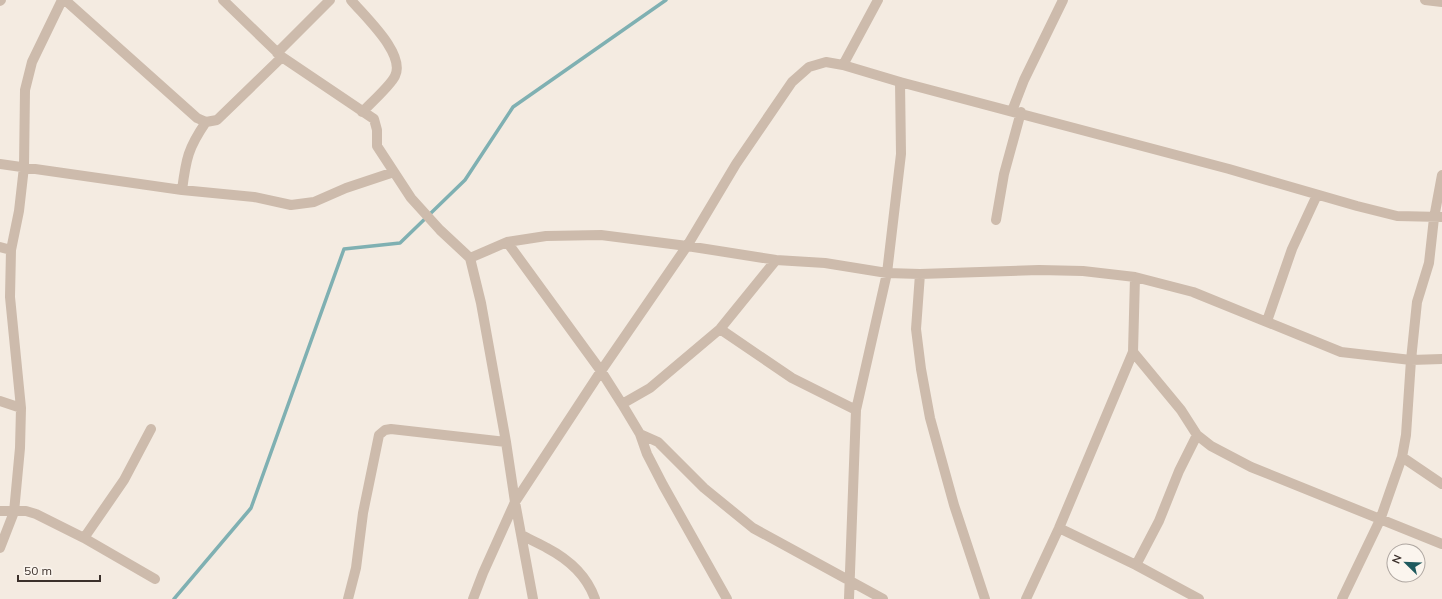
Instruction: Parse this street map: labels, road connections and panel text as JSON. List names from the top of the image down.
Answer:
{
  "scale_bar": "50 m",
  "north": "top left"
}
